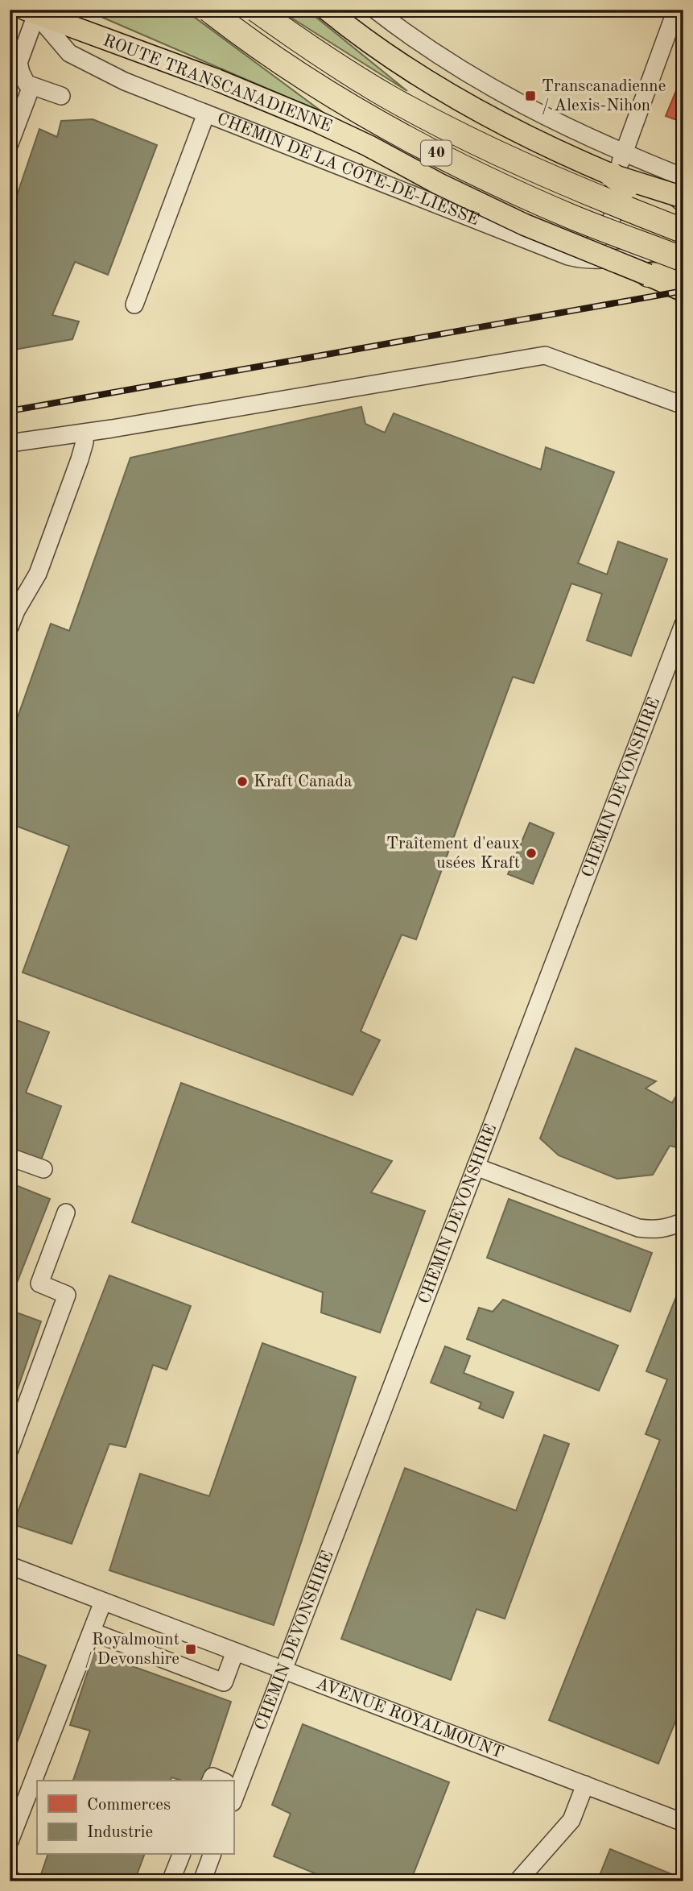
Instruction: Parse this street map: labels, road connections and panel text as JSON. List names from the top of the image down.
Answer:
{
  "streets": {
    "highway": ["40"],
    "main road": ["ROUTE TRANSCANADIENNE"],
    "street": ["CHEMIN DE LA CÔTE-DE-LIESSE", "CHEMIN DEVONSHIRE", "AVENUE ROYALMOUNT"]
  },
  "crossings": [
    ["ROUTE TRANSCANADIENNE", "CHEMIN DE LA CÔTE-DE-LIESSE"],
    ["40", "CHEMIN DE LA CÔTE-DE-LIESSE"],
    ["CHEMIN DEVONSHIRE", "AVENUE ROYALMOUNT"]
  ],
  "places": {
    "transit": ["Transcanadienne / Alexis-Nihon", "Royalmount / Devonshire"],
    "other": ["Kraft Canada", "Traîtement d'eaux usées Kraft"]
  },
  "legend": ["Commerces", "Industrie"]
}
